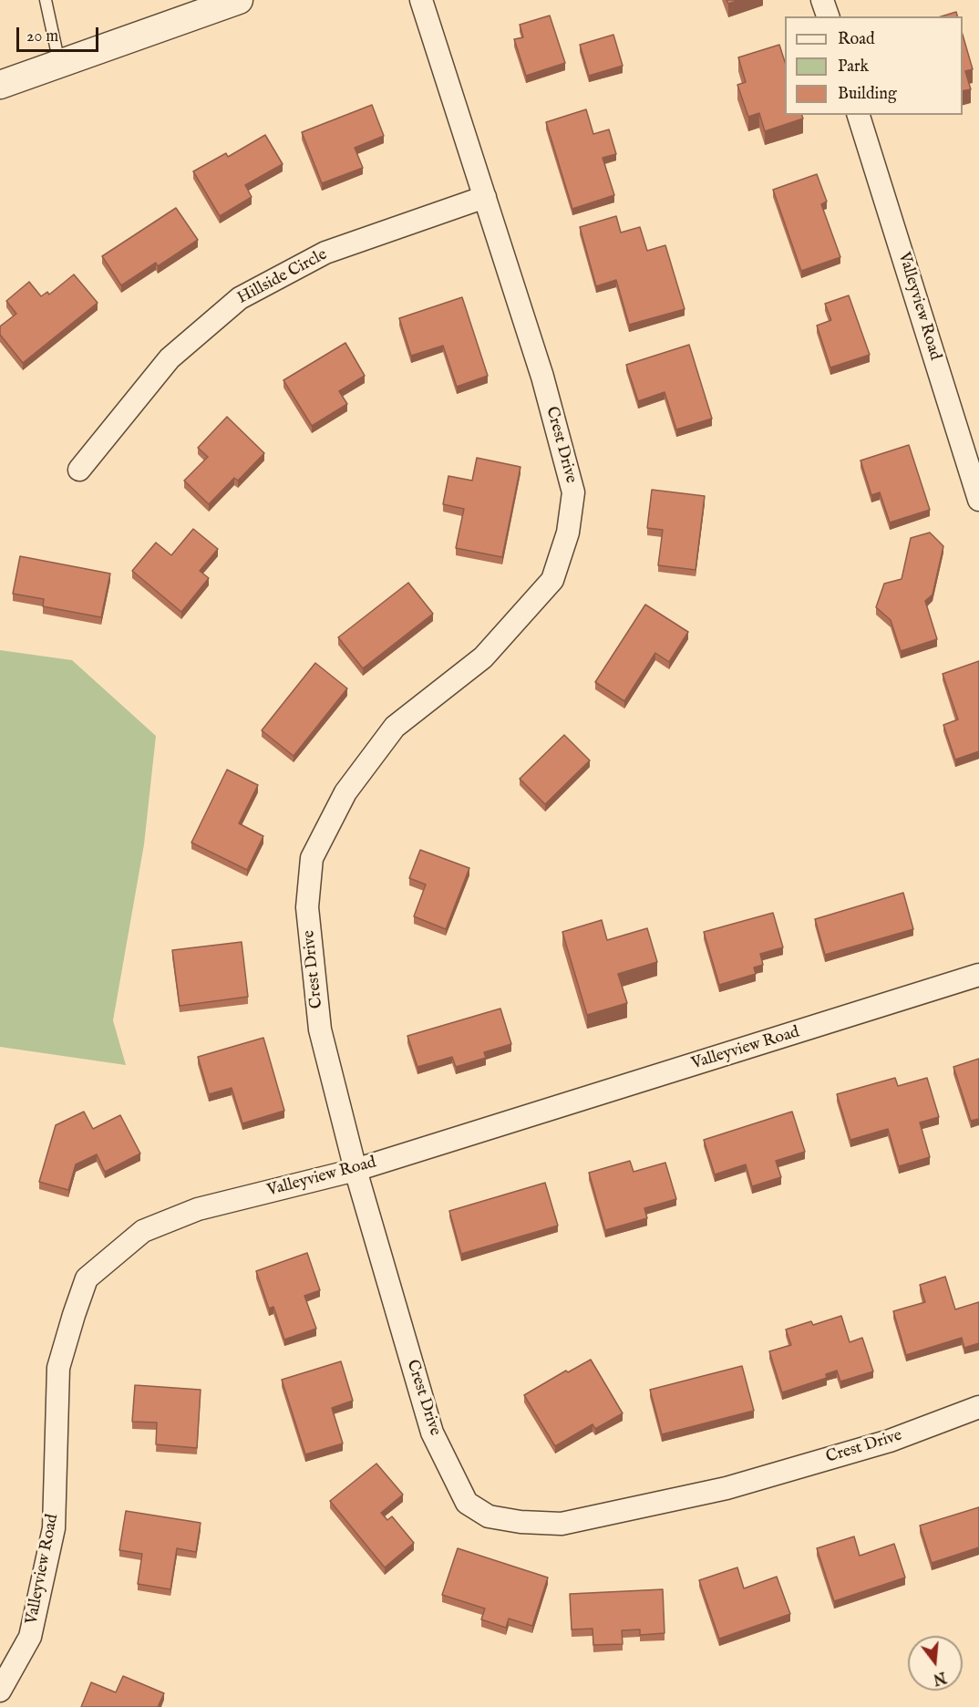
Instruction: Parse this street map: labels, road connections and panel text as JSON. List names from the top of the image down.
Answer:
{
  "streets": {
    "street": ["Hillside Circle", "Valleyview Road", "Crest Drive"]
  },
  "crossings": [
    ["Hillside Circle", "Crest Drive"],
    ["Valleyview Road", "Crest Drive"]
  ],
  "legend": ["Road", "Park", "Building"],
  "scale_bar": "20 m",
  "north": "bottom"
}
